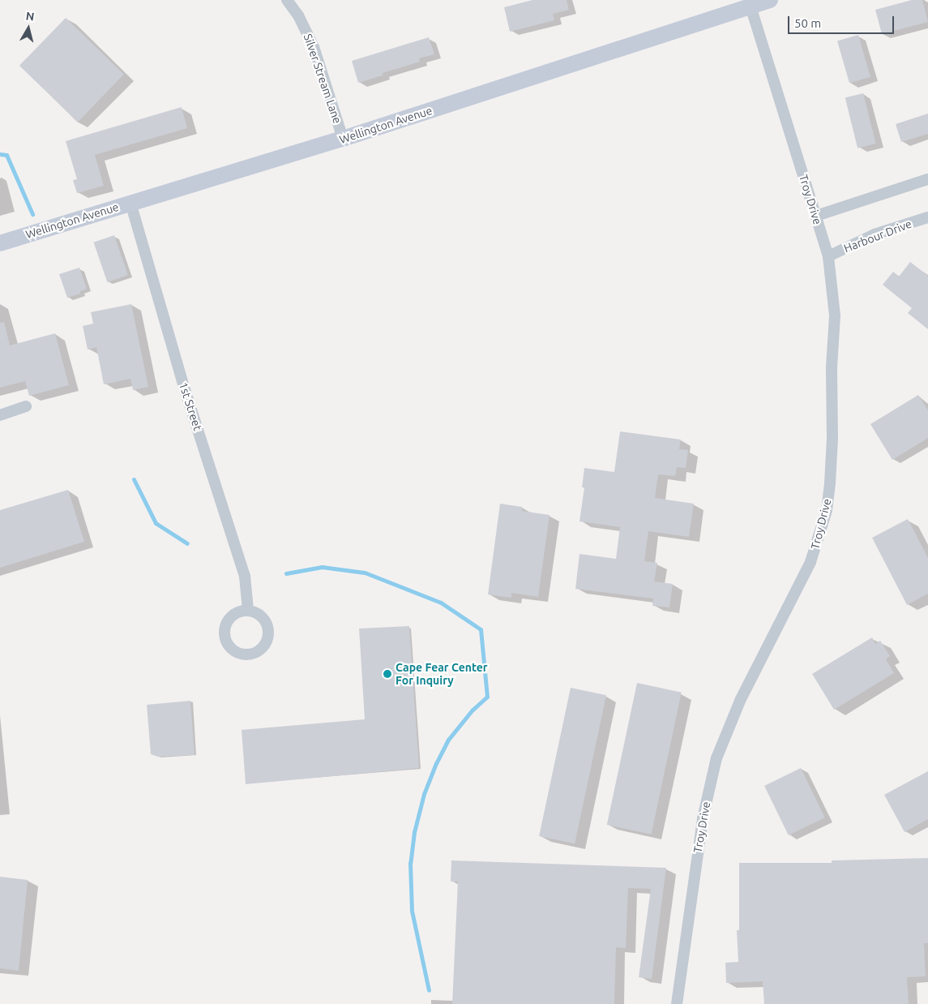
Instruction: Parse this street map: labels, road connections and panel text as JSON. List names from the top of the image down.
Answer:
{
  "streets": {
    "street": [
      "Silver Stream Lane",
      "Wellington Avenue",
      "Troy Drive",
      "Harbour Drive",
      "1st Street"
    ]
  },
  "crossings": [
    ["Silver Stream Lane", "Wellington Avenue"],
    ["Wellington Avenue", "Troy Drive"],
    ["Wellington Avenue", "1st Street"],
    ["Troy Drive", "Harbour Drive"]
  ],
  "places": ["Cape Fear Center For Inquiry"],
  "scale_bar": "50 m",
  "north": "top"
}
